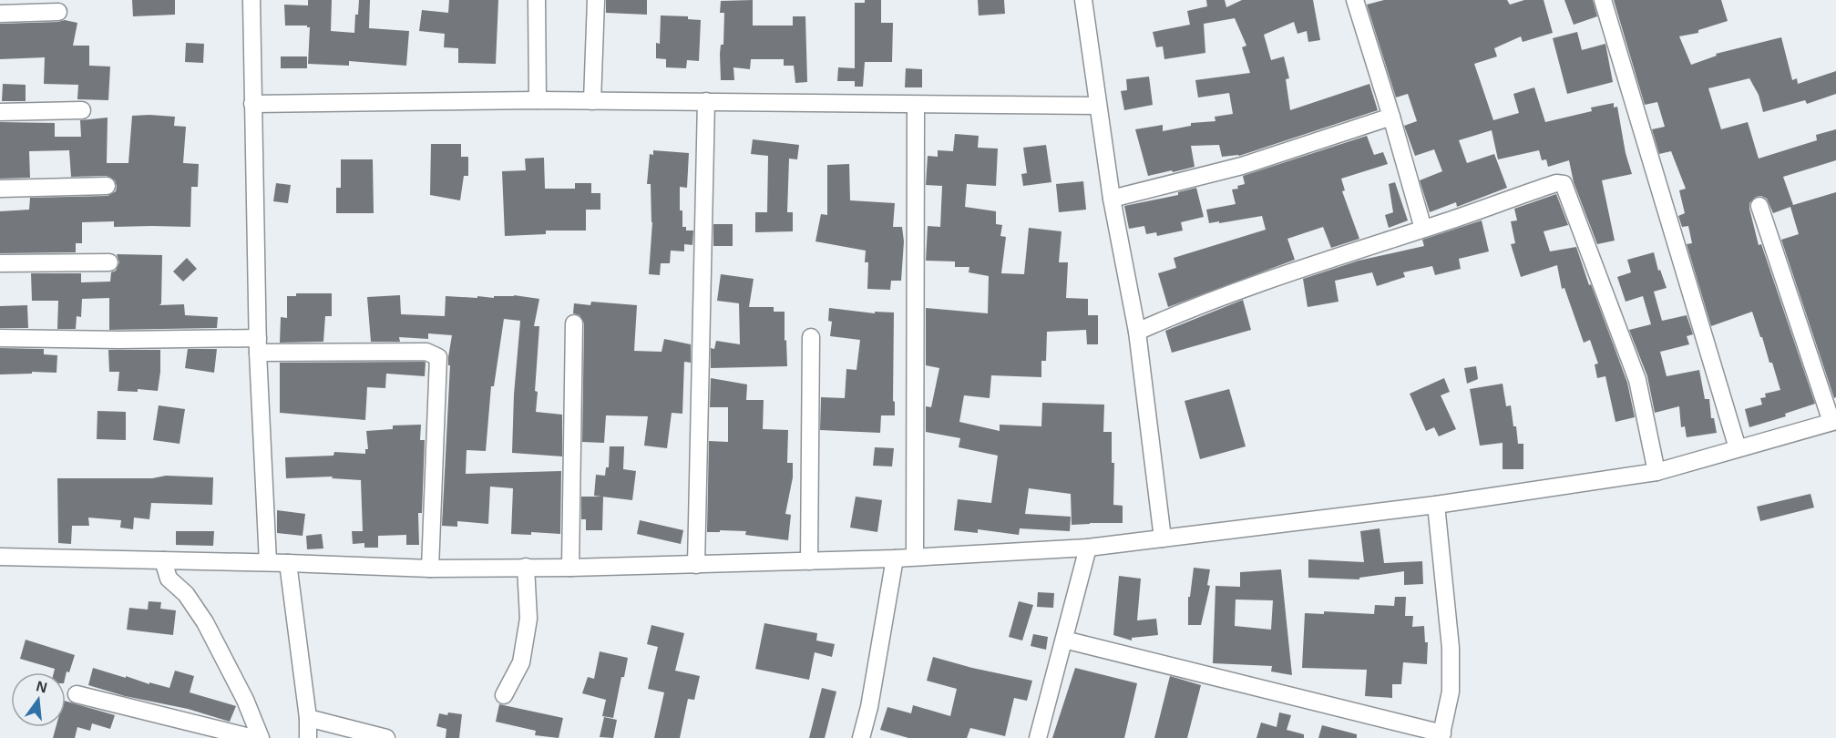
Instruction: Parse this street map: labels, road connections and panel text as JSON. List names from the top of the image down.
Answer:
{
  "north": "top"
}
